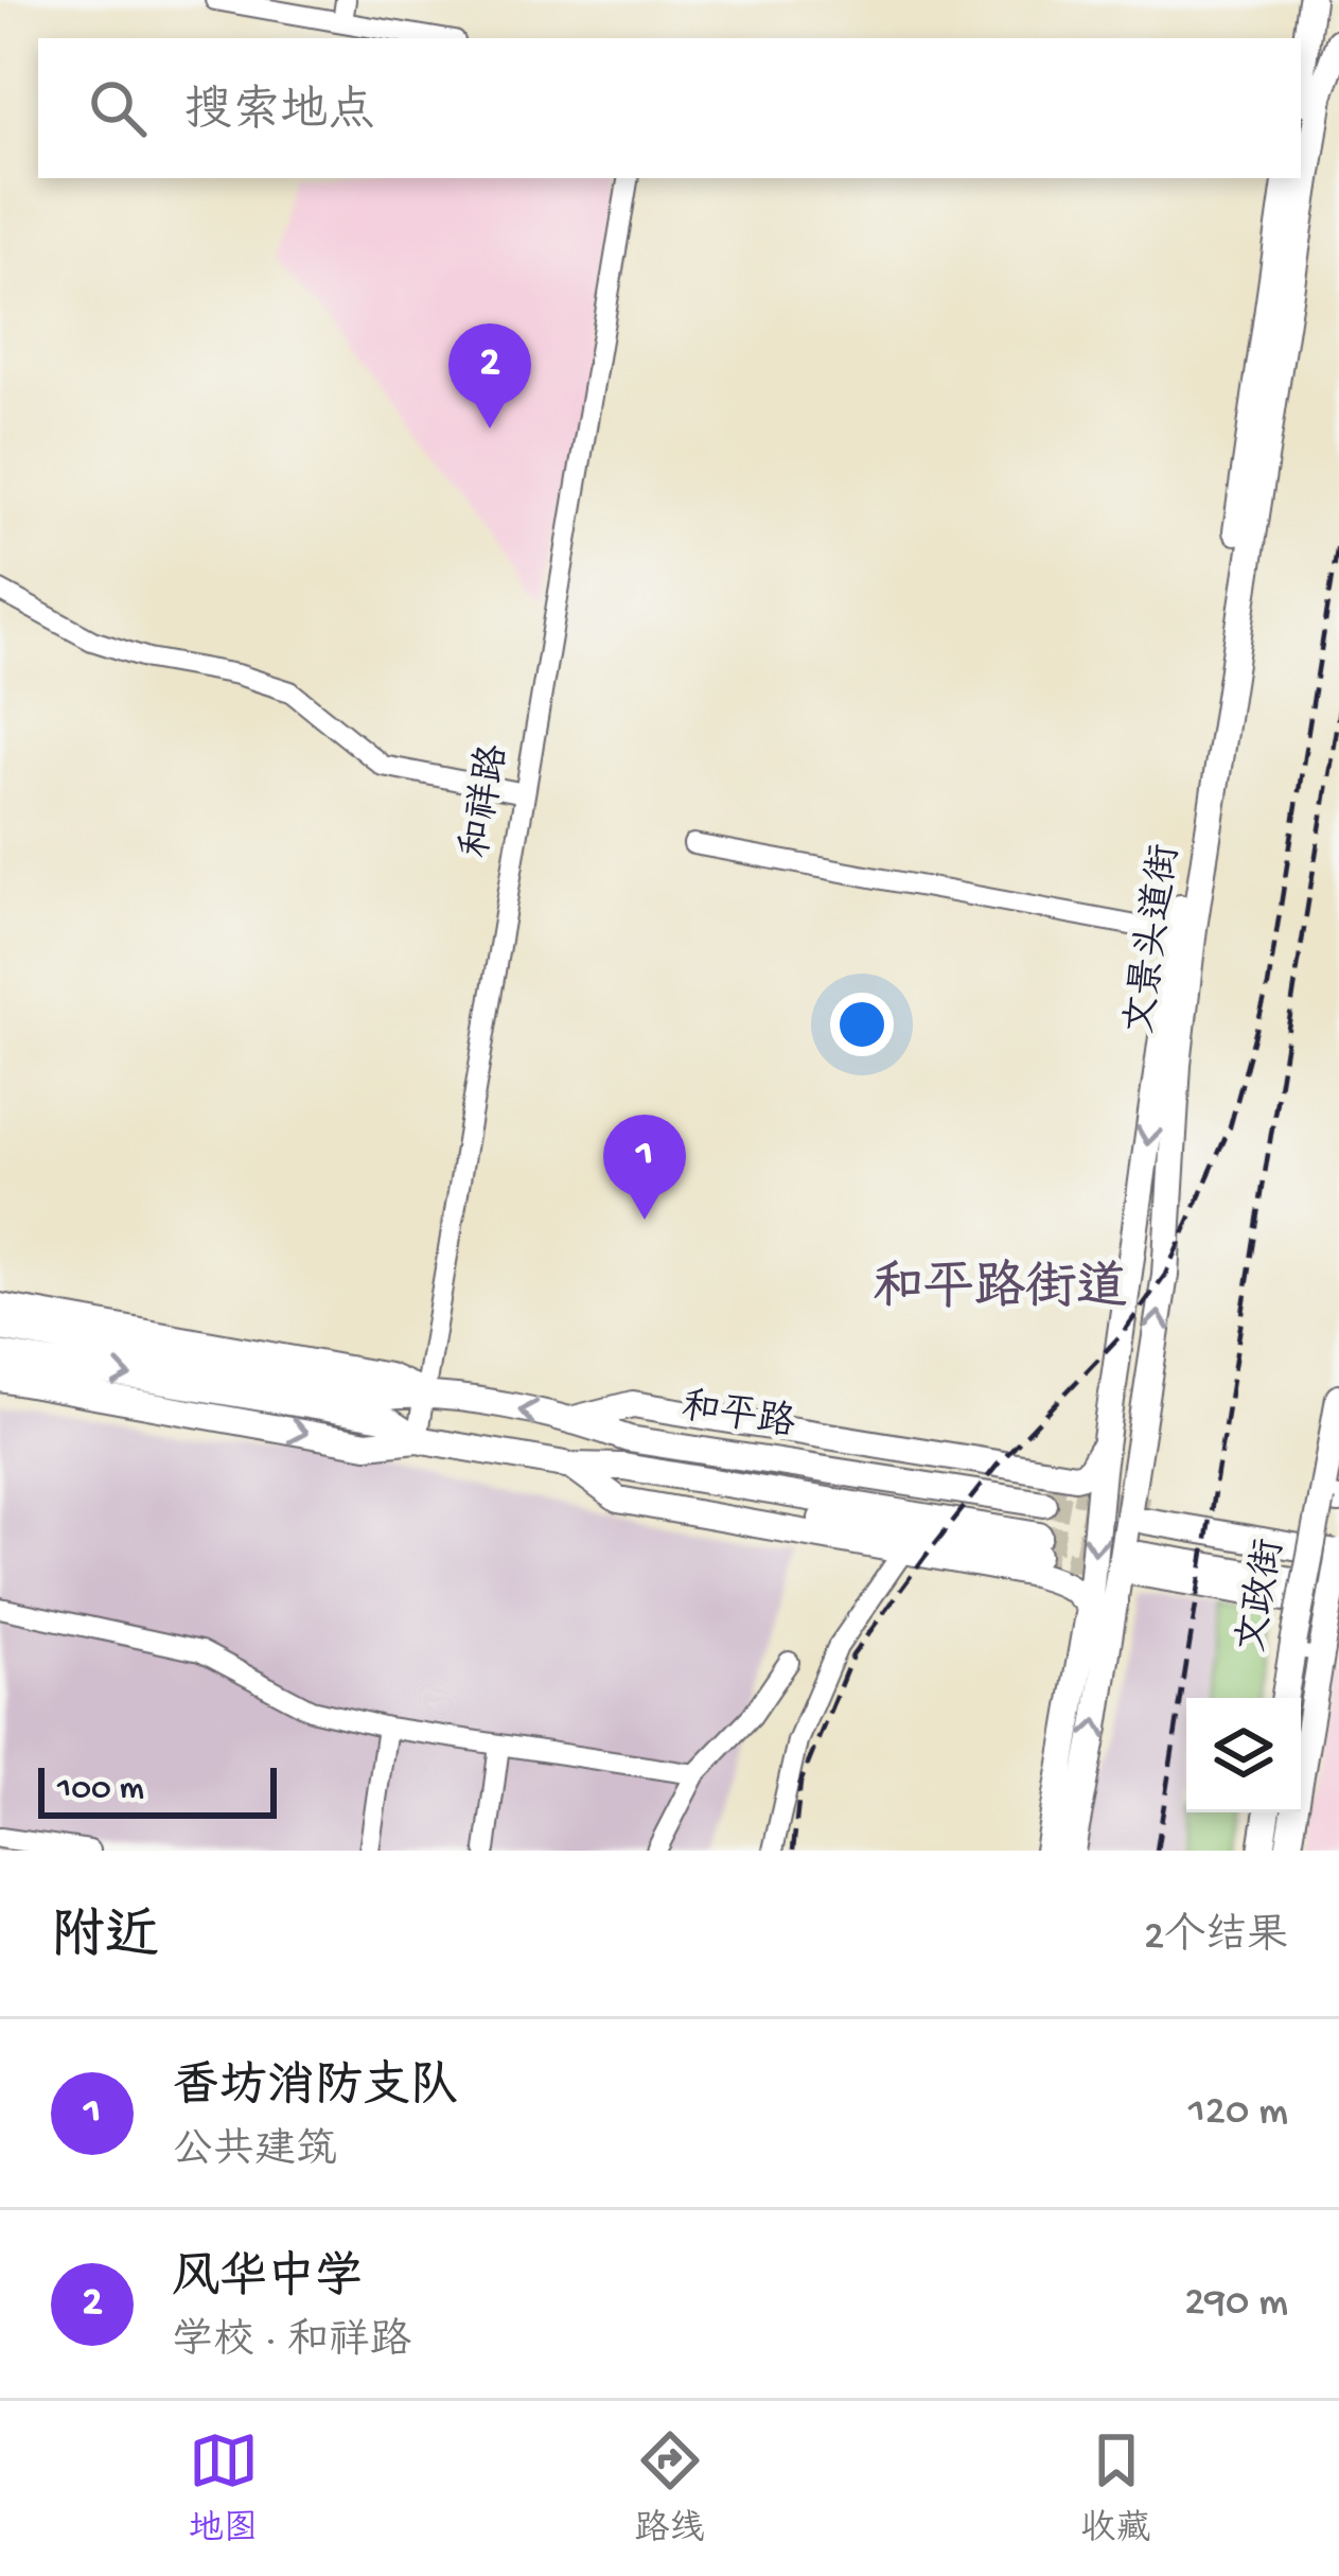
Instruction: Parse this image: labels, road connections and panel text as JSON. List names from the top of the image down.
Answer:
{
  "streets": {
    "main road": ["文景头道街", "文政街"],
    "street": ["和祥路"]
  },
  "districts": ["和平路街道"],
  "scale_bar": "100 m",
  "page": {
    "search": "搜索地点",
    "pins": ["2", "1"],
    "scale": "100 m",
    "heading": ["附近", "2个结果"],
    "list": [
      {
        "mark": "1",
        "name": "香坊消防支队",
        "note": "公共建筑",
        "value": "120 m"
      },
      {
        "mark": "2",
        "name": "风华中学",
        "note": "学校 · 和祥路",
        "value": "290 m"
      }
    ],
    "nav": ["地图", "路线", "收藏"]
  }
}
